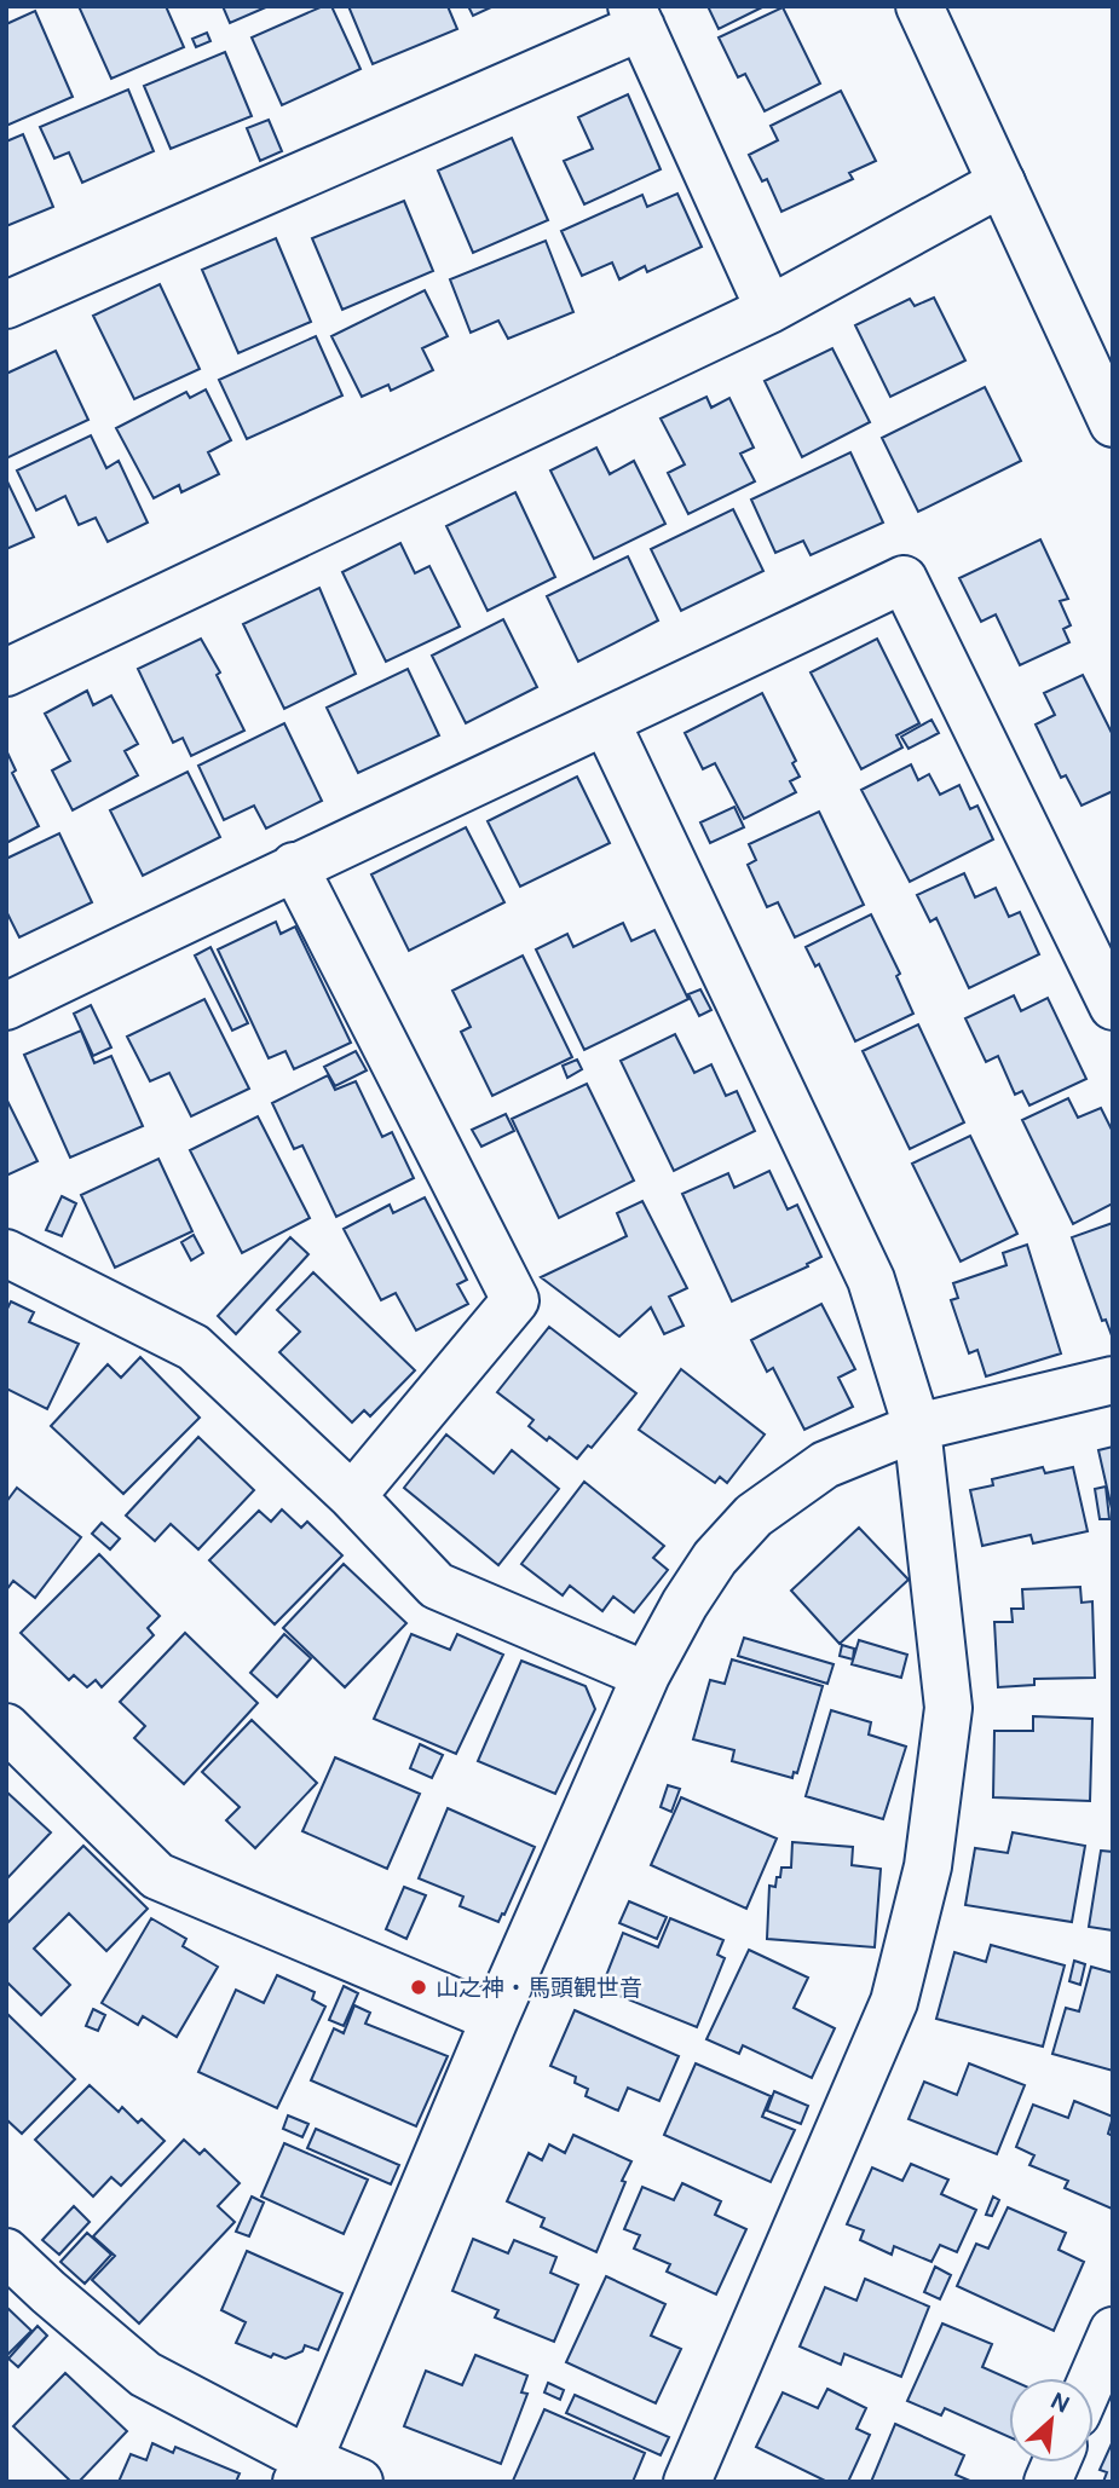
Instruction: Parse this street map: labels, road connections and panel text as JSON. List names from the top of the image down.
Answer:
{
  "places": ["山之神・馬頭観世音"],
  "north": "top right"
}
